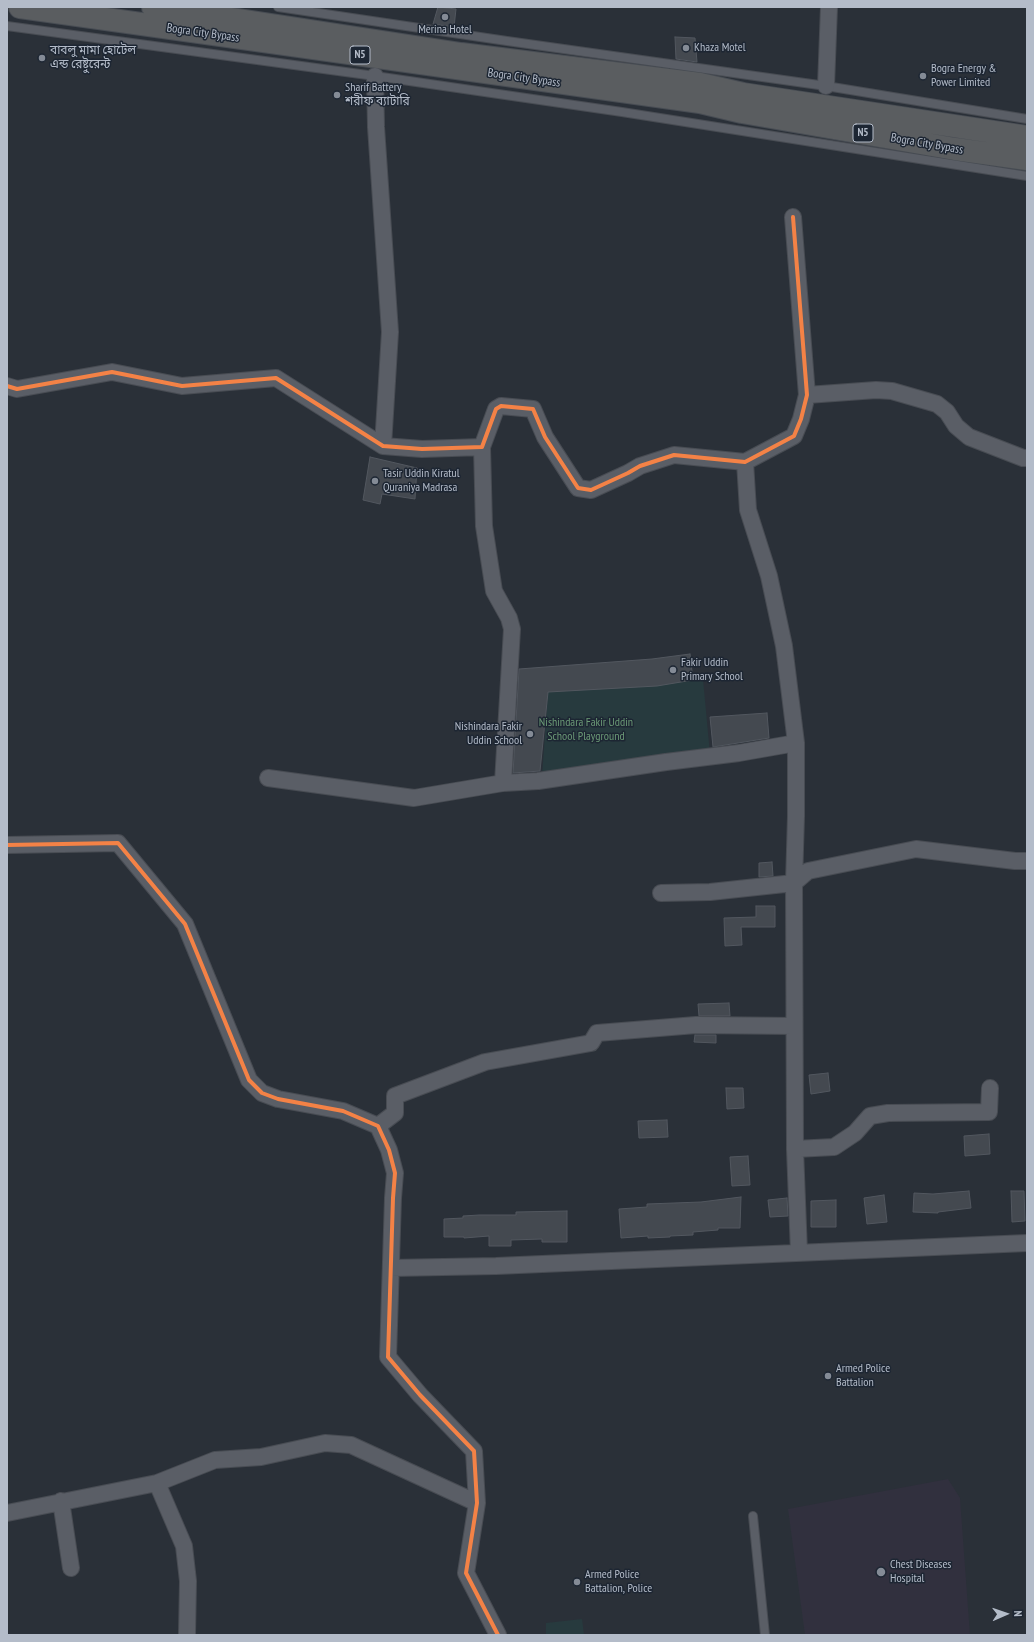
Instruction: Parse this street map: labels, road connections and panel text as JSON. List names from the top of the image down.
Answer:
{
  "streets": {
    "highway": ["Bogra City Bypass", "N5"]
  },
  "parks": ["Nishindara Fakir Uddin School Playground"],
  "places": [
    "Merina Hotel",
    "Khaza Motel",
    "বাবলু মামা হোটেল এন্ড রেষ্টুরেন্ট",
    "Bogra Energy & Power Limited",
    "Sharif Battery শরীফ ব্যাটারি",
    "Tasir Uddin Kiratul Quraniya Madrasa",
    "Fakir Uddin Primary School",
    "Nishindara Fakir Uddin School",
    "Armed Police Battalion",
    "Chest Diseases Hospital",
    "Armed Police Battalion, Police"
  ],
  "north": "right"
}
